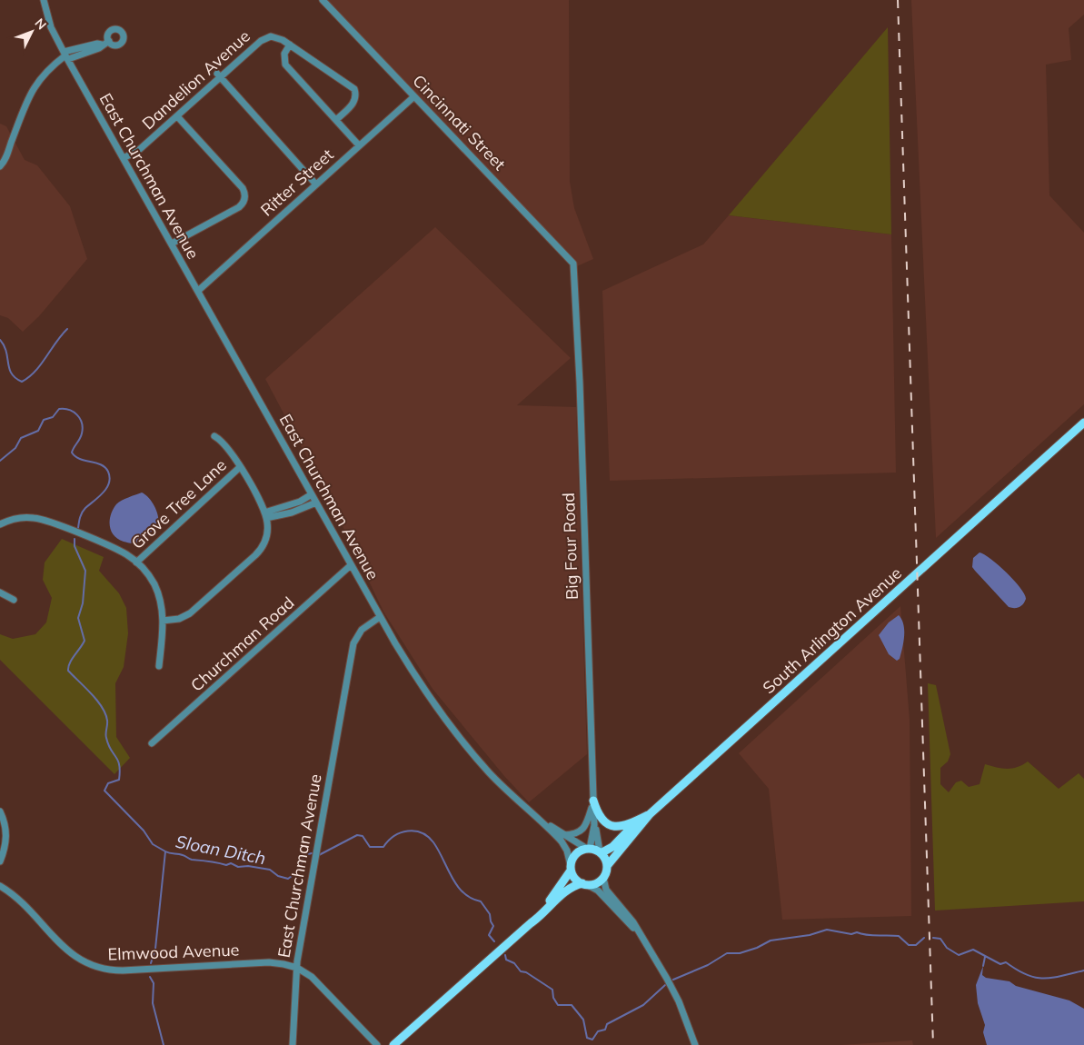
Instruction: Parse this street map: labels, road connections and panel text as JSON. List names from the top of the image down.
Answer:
{
  "streets": {
    "main road": ["South Arlington Avenue"],
    "street": [
      "Dandelion Avenue",
      "Cincinnati Street",
      "East Churchman Avenue",
      "Ritter Street",
      "Grove Tree Lane",
      "Big Four Road",
      "Churchman Road",
      "Elmwood Avenue"
    ]
  },
  "crossings": [
    ["Dandelion Avenue", "East Churchman Avenue"],
    ["Cincinnati Street", "Ritter Street"],
    ["Cincinnati Street", "Big Four Road"],
    ["East Churchman Avenue", "Ritter Street"],
    ["East Churchman Avenue", "Churchman Road"],
    ["East Churchman Avenue", "Elmwood Avenue"],
    ["Big Four Road", "South Arlington Avenue"]
  ],
  "water": ["Sloan Ditch"],
  "north": "top right"
}
